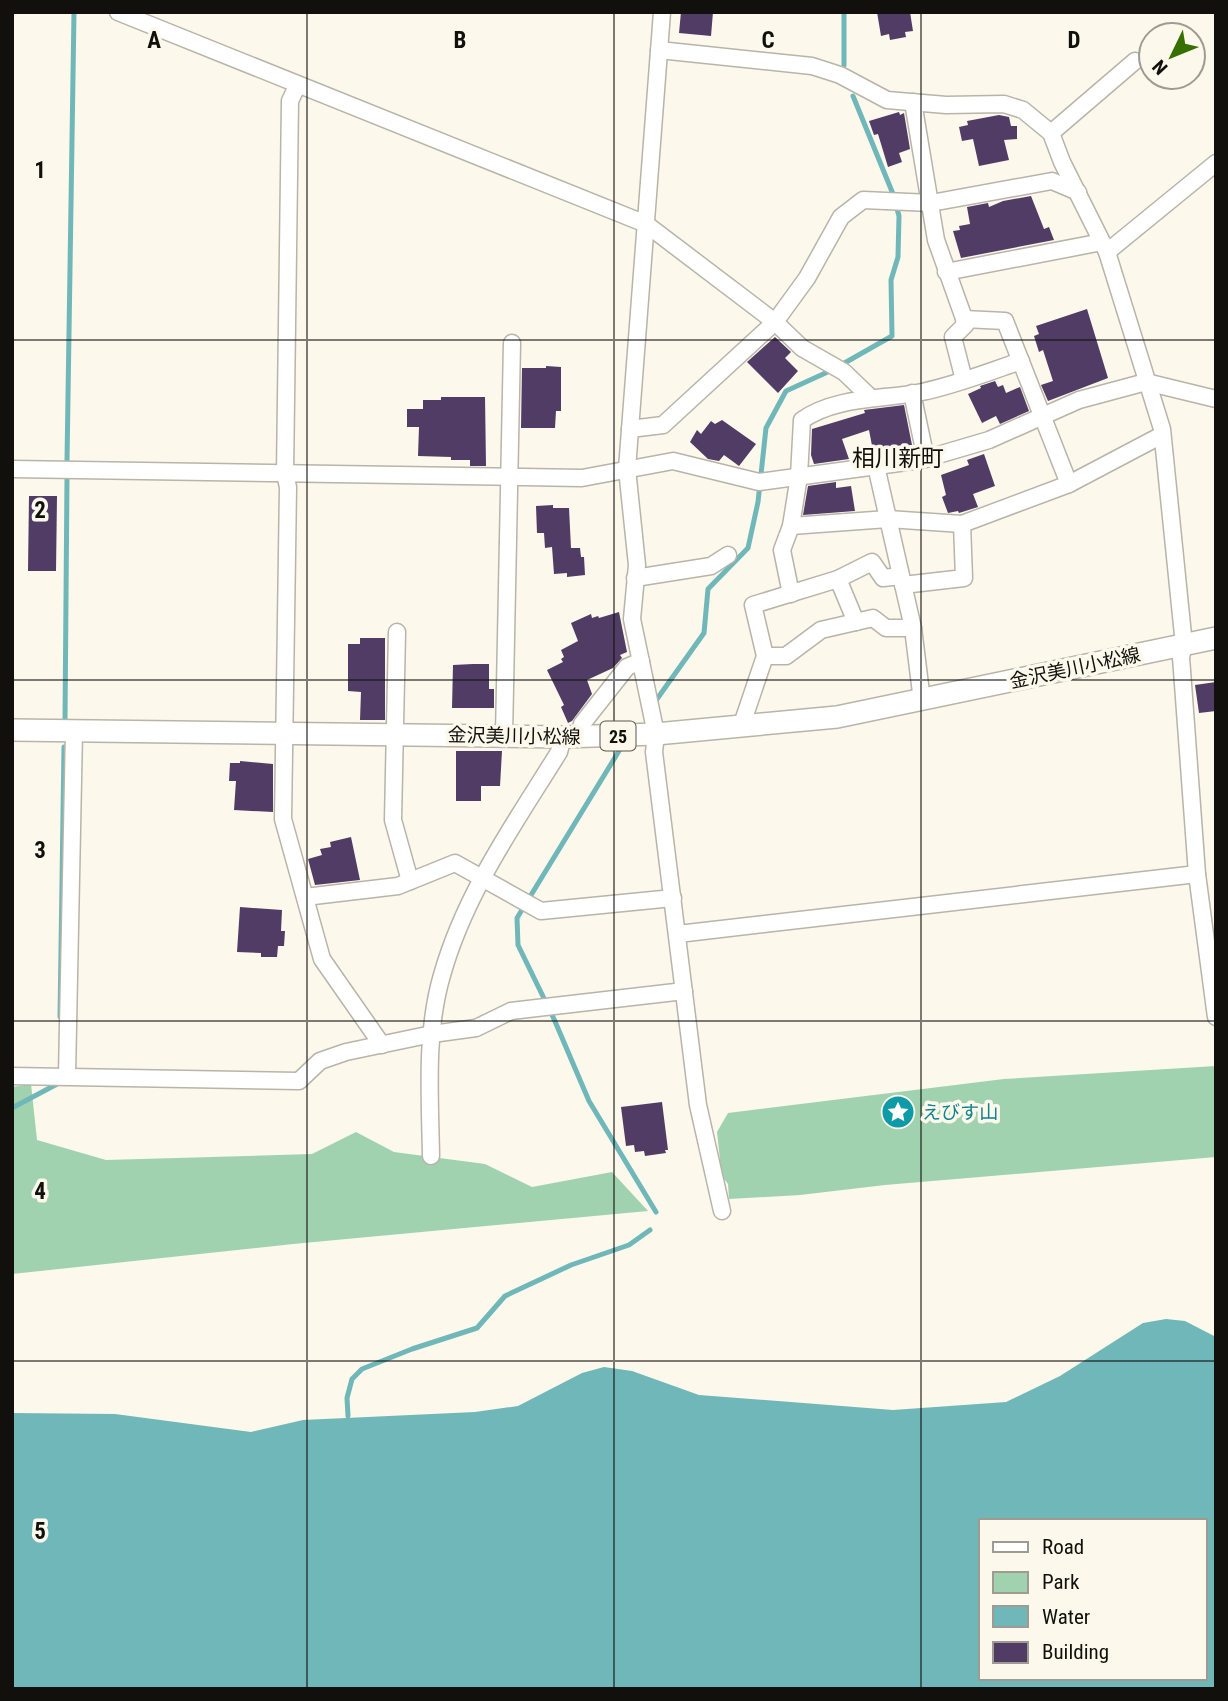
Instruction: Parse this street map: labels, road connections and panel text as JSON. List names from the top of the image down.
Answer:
{
  "streets": {
    "main road": ["金沢美川小松線", "25"]
  },
  "districts": ["相川新町"],
  "places": {
    "place": ["えびす山"]
  },
  "legend": [
    "Road",
    "Park",
    "Water",
    "Building"
  ],
  "north": "bottom left",
  "grid": {
    "columns": [
      "A",
      "B",
      "C",
      "D"
    ],
    "rows": [
      "1",
      "2",
      "3",
      "4",
      "5"
    ]
  }
}
